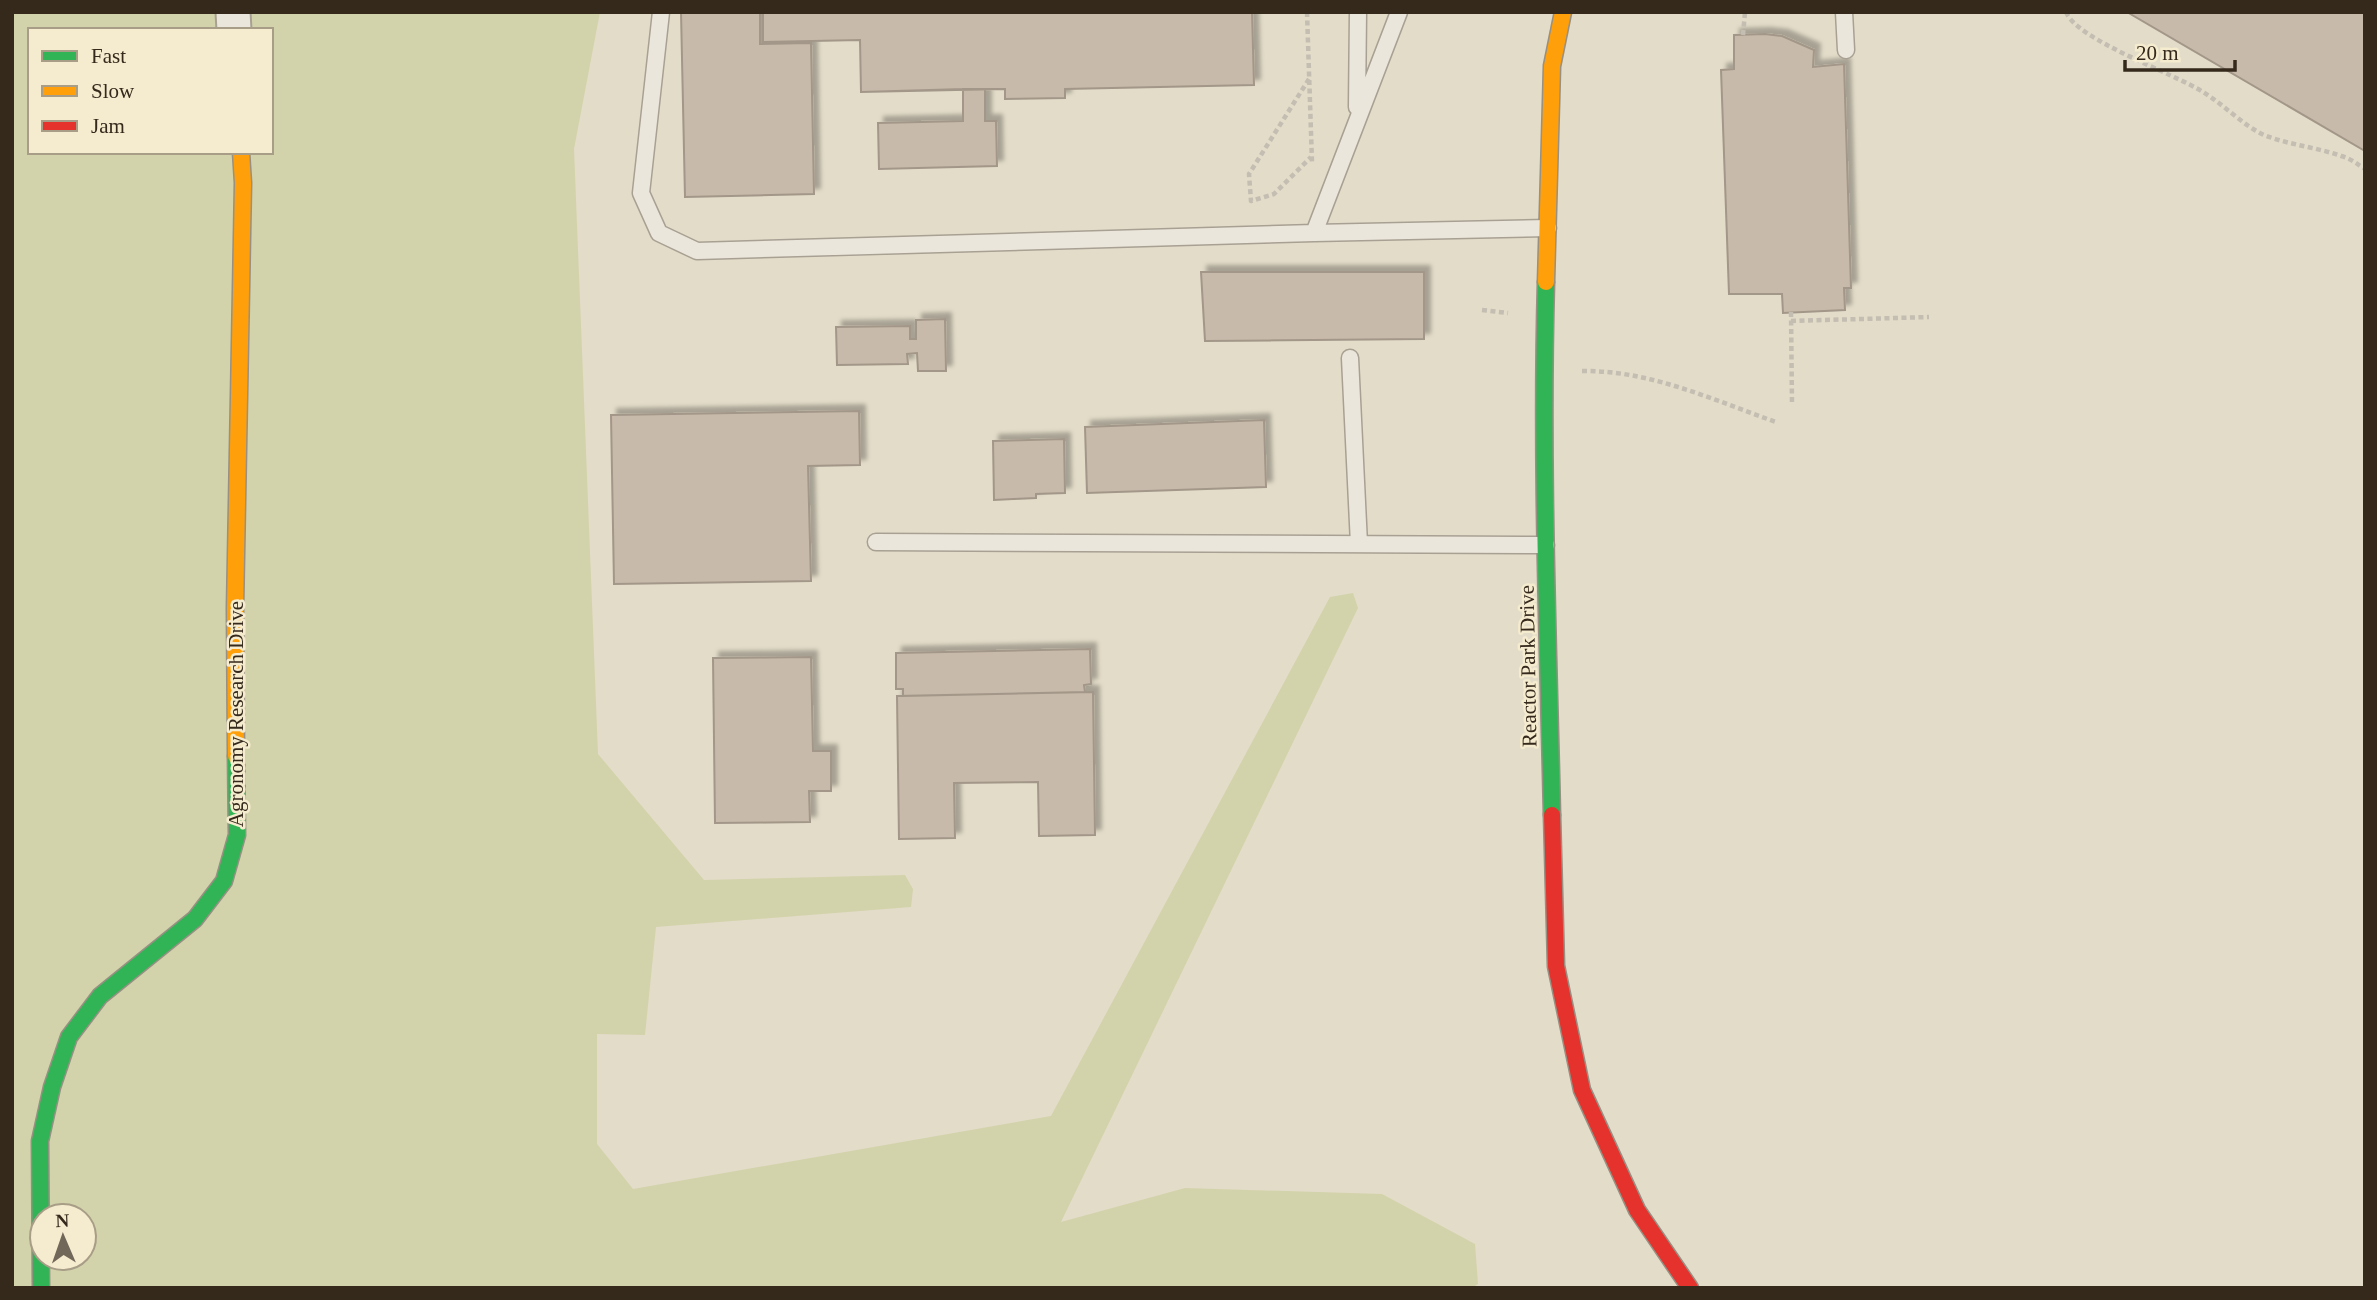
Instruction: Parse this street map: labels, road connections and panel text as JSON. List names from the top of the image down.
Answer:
{
  "streets": {
    "street": ["Reactor Park Drive", "Agronomy Research Drive"]
  },
  "legend": ["Fast", "Slow", "Jam"],
  "scale_bar": "20 m",
  "north": "top"
}
